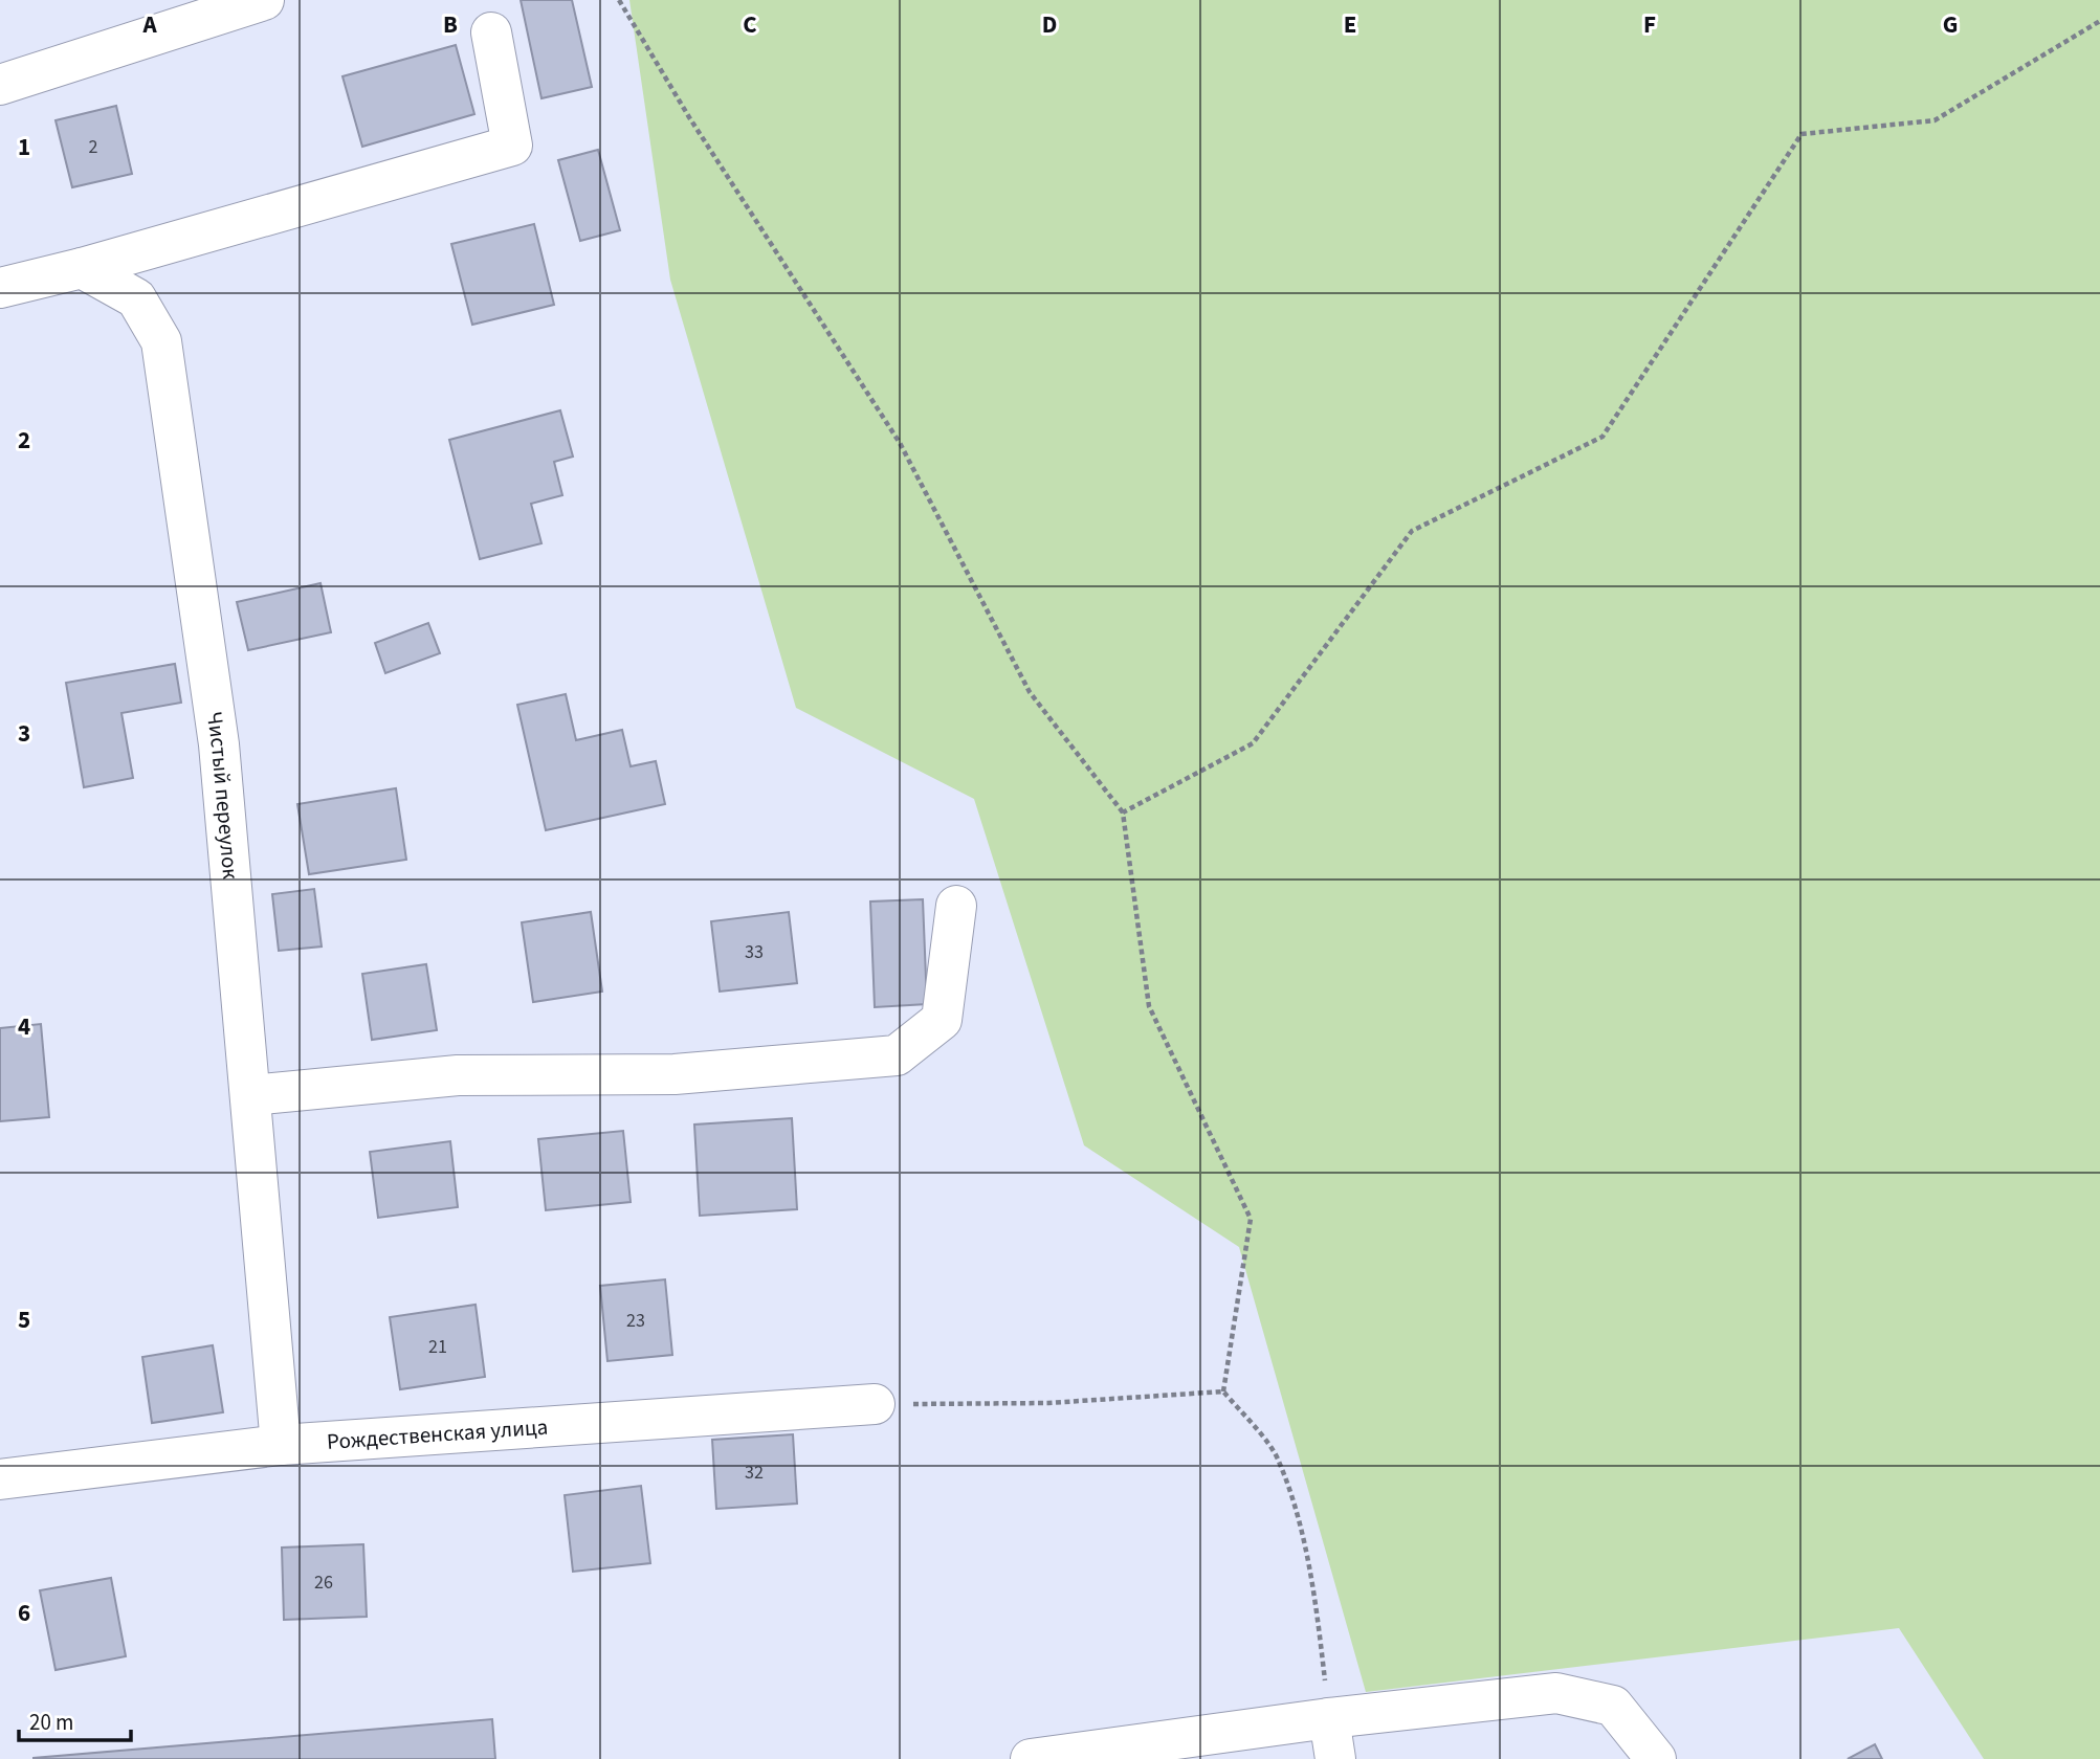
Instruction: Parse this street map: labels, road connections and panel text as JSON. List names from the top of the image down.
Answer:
{
  "streets": {
    "street": ["Чистый переулок", "Рождественская улица"]
  },
  "crossings": [
    ["Чистый переулок", "Рождественская улица"]
  ],
  "house_numbers": [
    "2",
    "33",
    "23",
    "21",
    "32",
    "26"
  ],
  "scale_bar": "20 m",
  "grid": {
    "columns": [
      "A",
      "B",
      "C",
      "D",
      "E",
      "F",
      "G"
    ],
    "rows": [
      "1",
      "2",
      "3",
      "4",
      "5",
      "6"
    ]
  }
}
